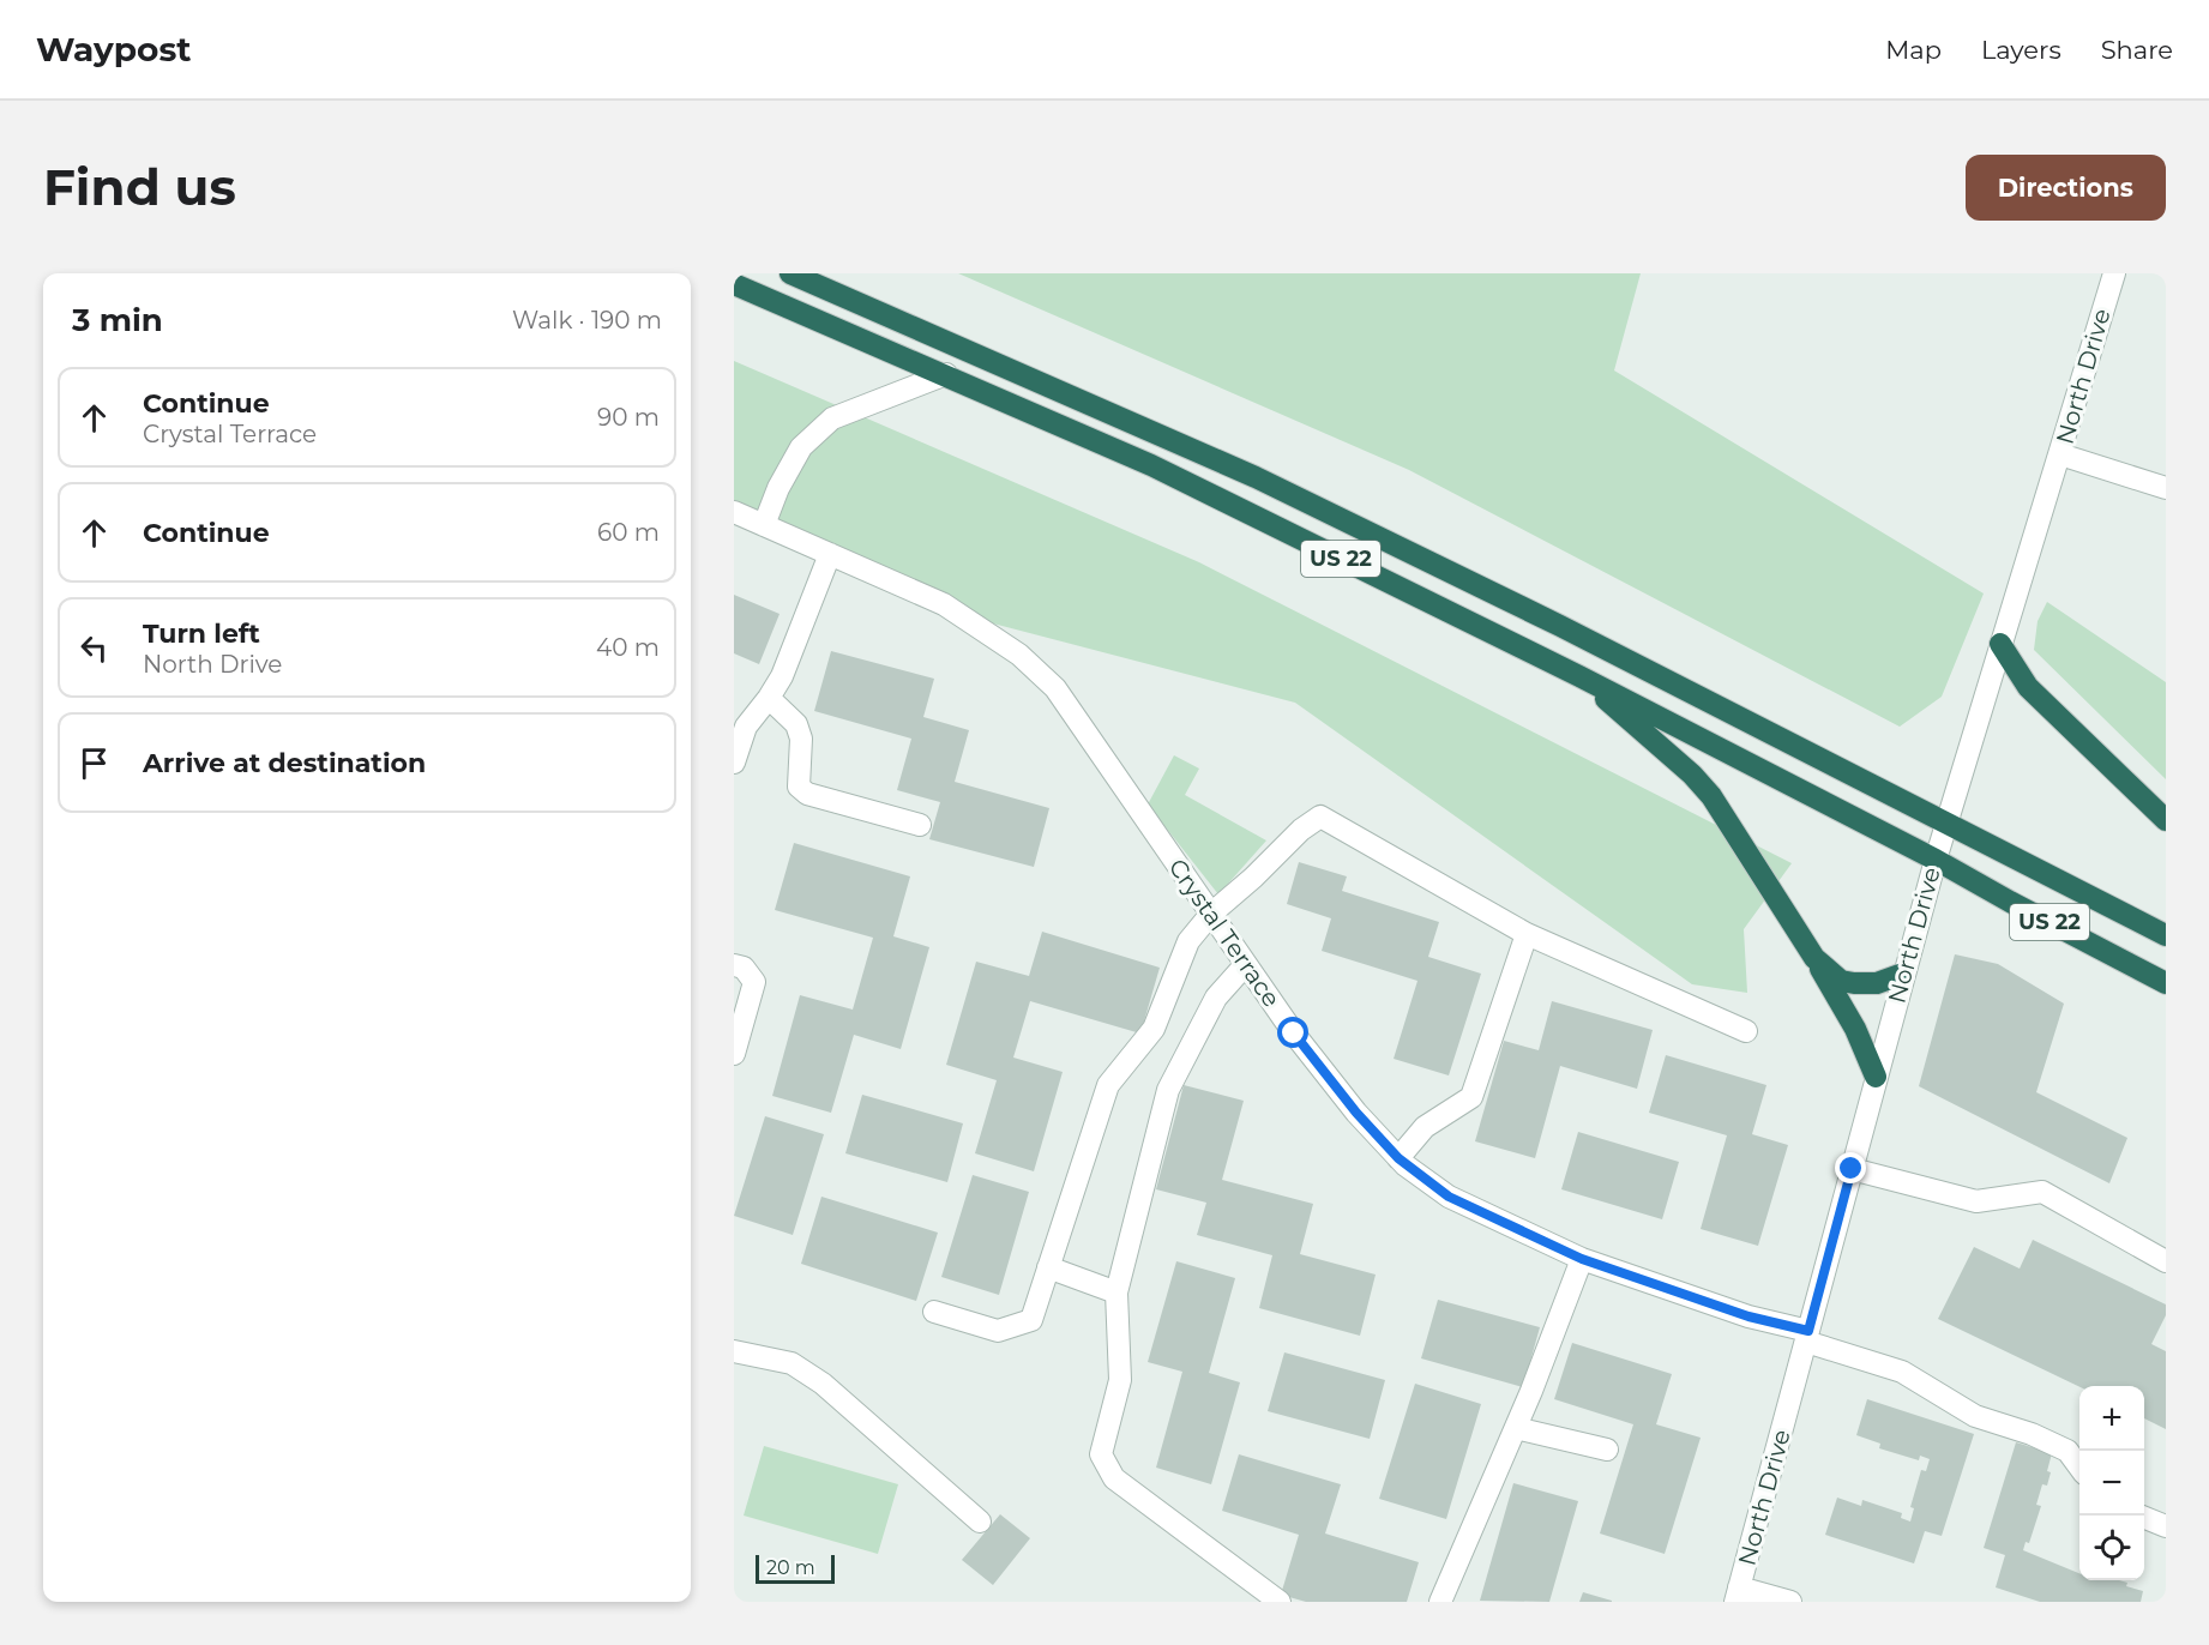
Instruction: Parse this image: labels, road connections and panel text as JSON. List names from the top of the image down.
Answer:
{
  "streets": {
    "highway": ["US 22"],
    "street": ["North Drive", "Crystal Terrace"]
  },
  "crossings": [
    ["North Drive", "US 22"],
    ["North Drive", "Crystal Terrace"]
  ],
  "scale_bar": "20 m",
  "page": {
    "header": "Waypost",
    "nav": ["Map", "Layers", "Share"],
    "buttons": "Directions",
    "title": "Find us",
    "heading": ["3 min", "Walk · 190 m"],
    "list": [
      ["Continue", "Crystal Terrace", "90 m"],
      ["Continue", "60 m"],
      ["Turn left", "North Drive", "40 m"],
      "Arrive at destination"
    ],
    "map_buttons": ["+", "−"],
    "scale": "20 m"
  }
}
